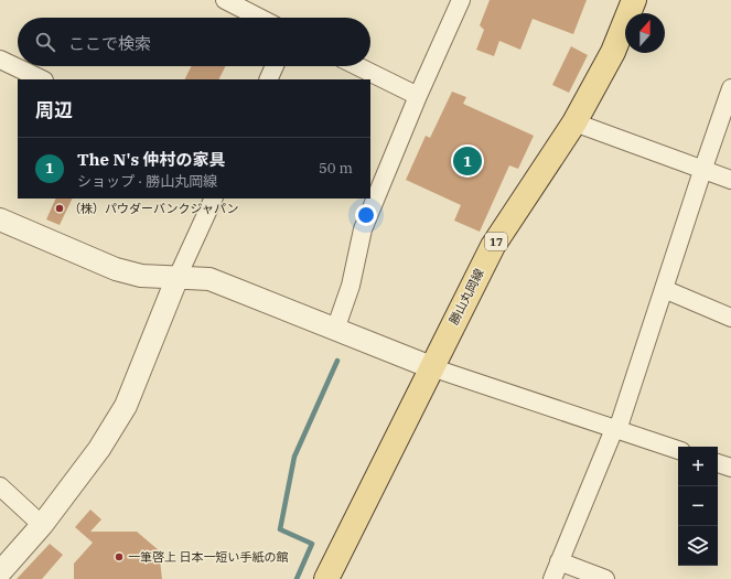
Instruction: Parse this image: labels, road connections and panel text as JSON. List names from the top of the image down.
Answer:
{
  "streets": {
    "main road": ["17", "勝山丸岡線"]
  },
  "places": ["（株）パウダーバンクジャパン", "一筆啓上 日本一短い手紙の館"],
  "north": "top",
  "page": {
    "search": "ここで検索",
    "heading": "周辺",
    "list": [
      {
        "mark": "1",
        "name": "The N's 仲村の家具",
        "note": "ショップ · 勝山丸岡線",
        "value": "50 m"
      }
    ],
    "pins": "1",
    "map_buttons": ["+", "−"]
  }
}
